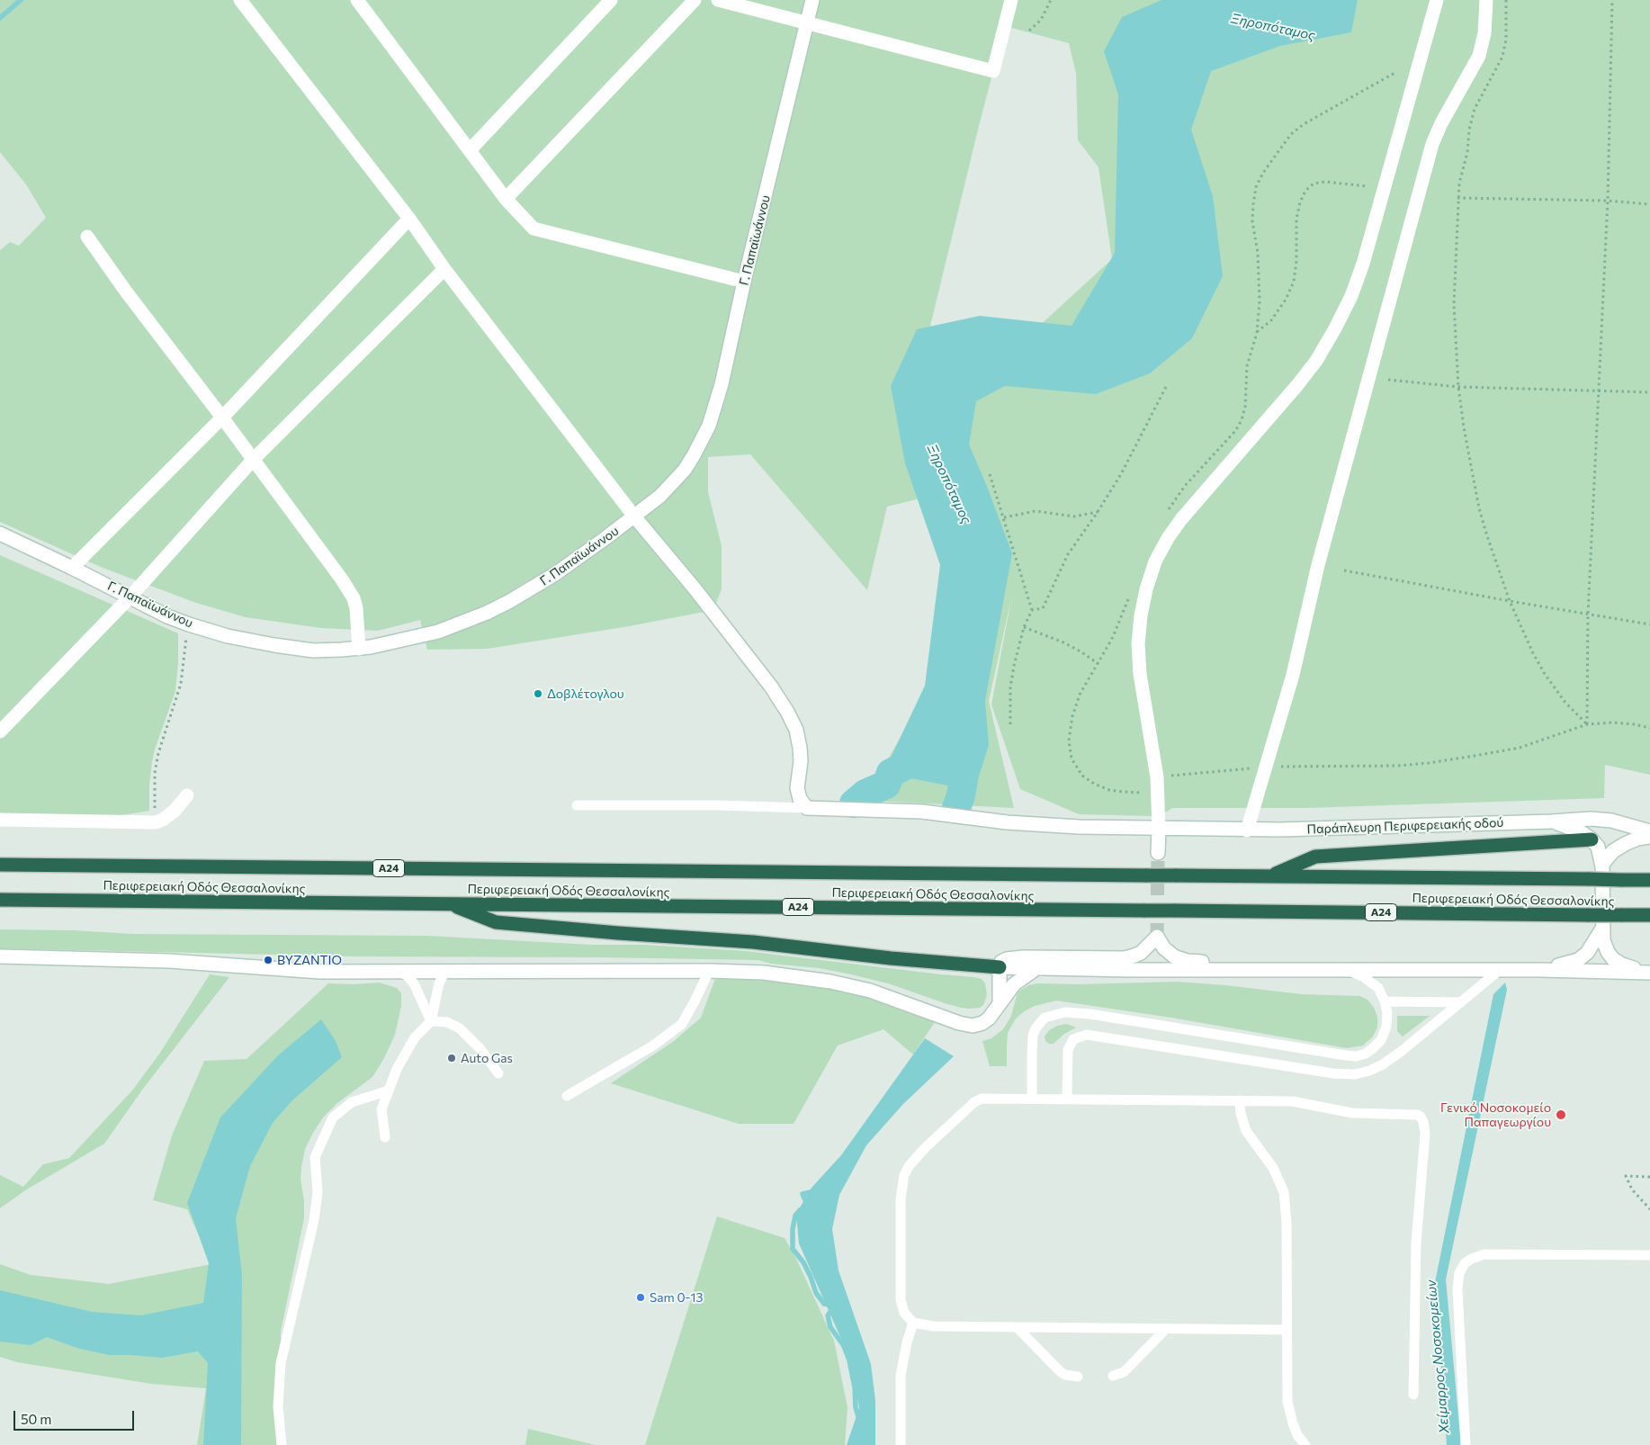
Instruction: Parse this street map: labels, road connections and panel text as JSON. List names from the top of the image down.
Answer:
{
  "streets": {
    "highway": ["Α24", "Περιφερειακή Οδός Θεσσαλονίκης"],
    "street": ["Γ. Παπαϊωάννου", "Παράπλευρη Περιφερειακής οδού"]
  },
  "water": ["Ξηροπόταμος", "Χείμαρρος Νοσοκομείων"],
  "places": [
    "Δοβλέτογλου",
    "ΒΥΖΑΝΤΙΟ",
    "Auto Gas",
    "Γενικό Νοσοκομείο Παπαγεωργίου",
    "Sam 0-13"
  ],
  "scale_bar": "50 m"
}
